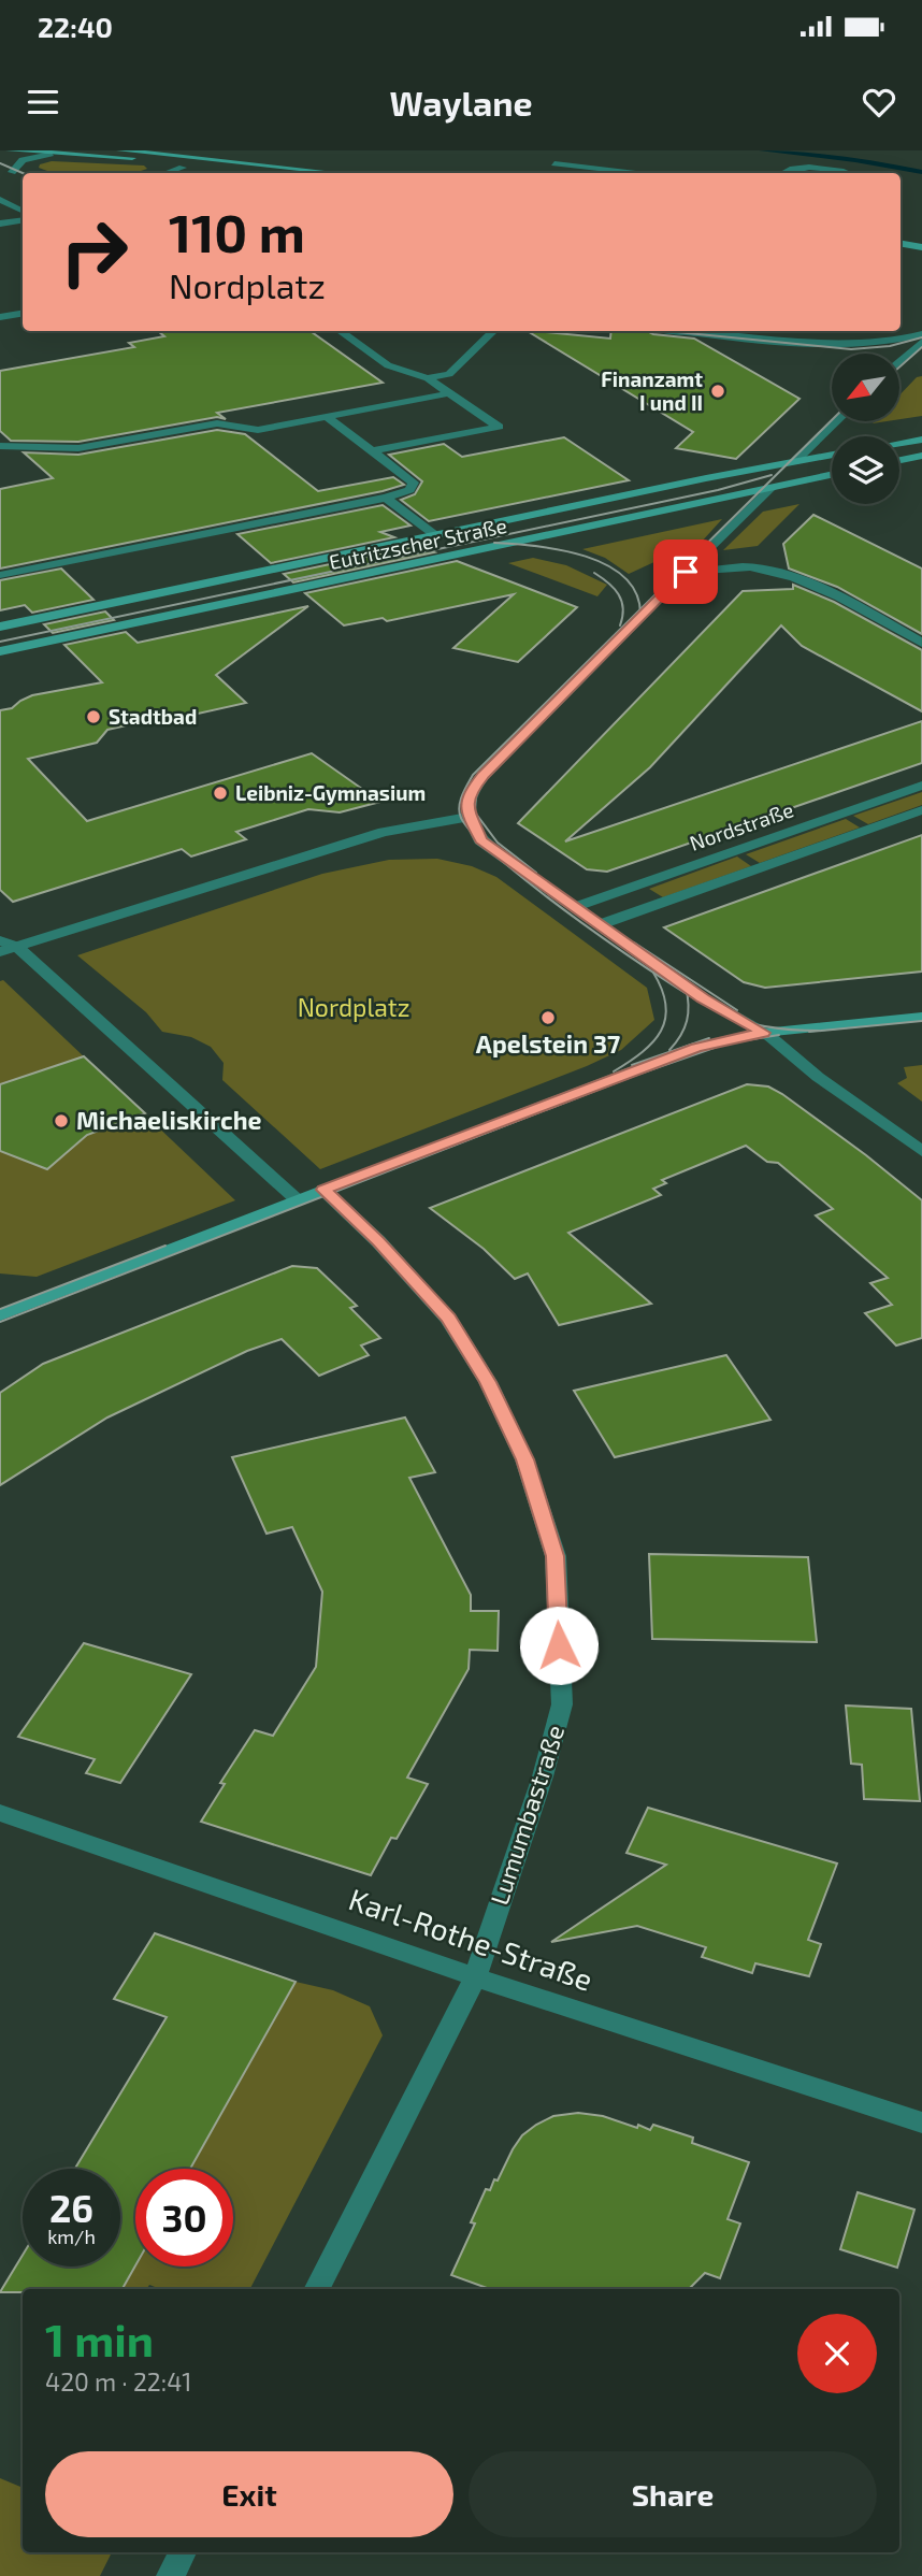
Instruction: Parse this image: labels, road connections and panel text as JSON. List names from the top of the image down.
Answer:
{
  "streets": {
    "main road": ["Eutritzscher Straße"],
    "street": ["Nordstraße", "Lumumbastraße", "Karl-Rothe-Straße"]
  },
  "crossings": [
    ["Lumumbastraße", "Karl-Rothe-Straße"]
  ],
  "parks": ["Nordplatz"],
  "places": [
    "Finanzamt I und II",
    "Stadtbad",
    "Leibniz-Gymnasium",
    "Apelstein 37",
    "Michaeliskirche"
  ],
  "north": "bottom left",
  "page": {
    "status": "22:40",
    "header": "Waylane",
    "turn": ["110 m", "Nordplatz"],
    "speed": "26 km/h",
    "limit": "30",
    "heading": ["1 min", "420 m · 22:41"],
    "buttons": ["Exit", "Share"]
  }
}
